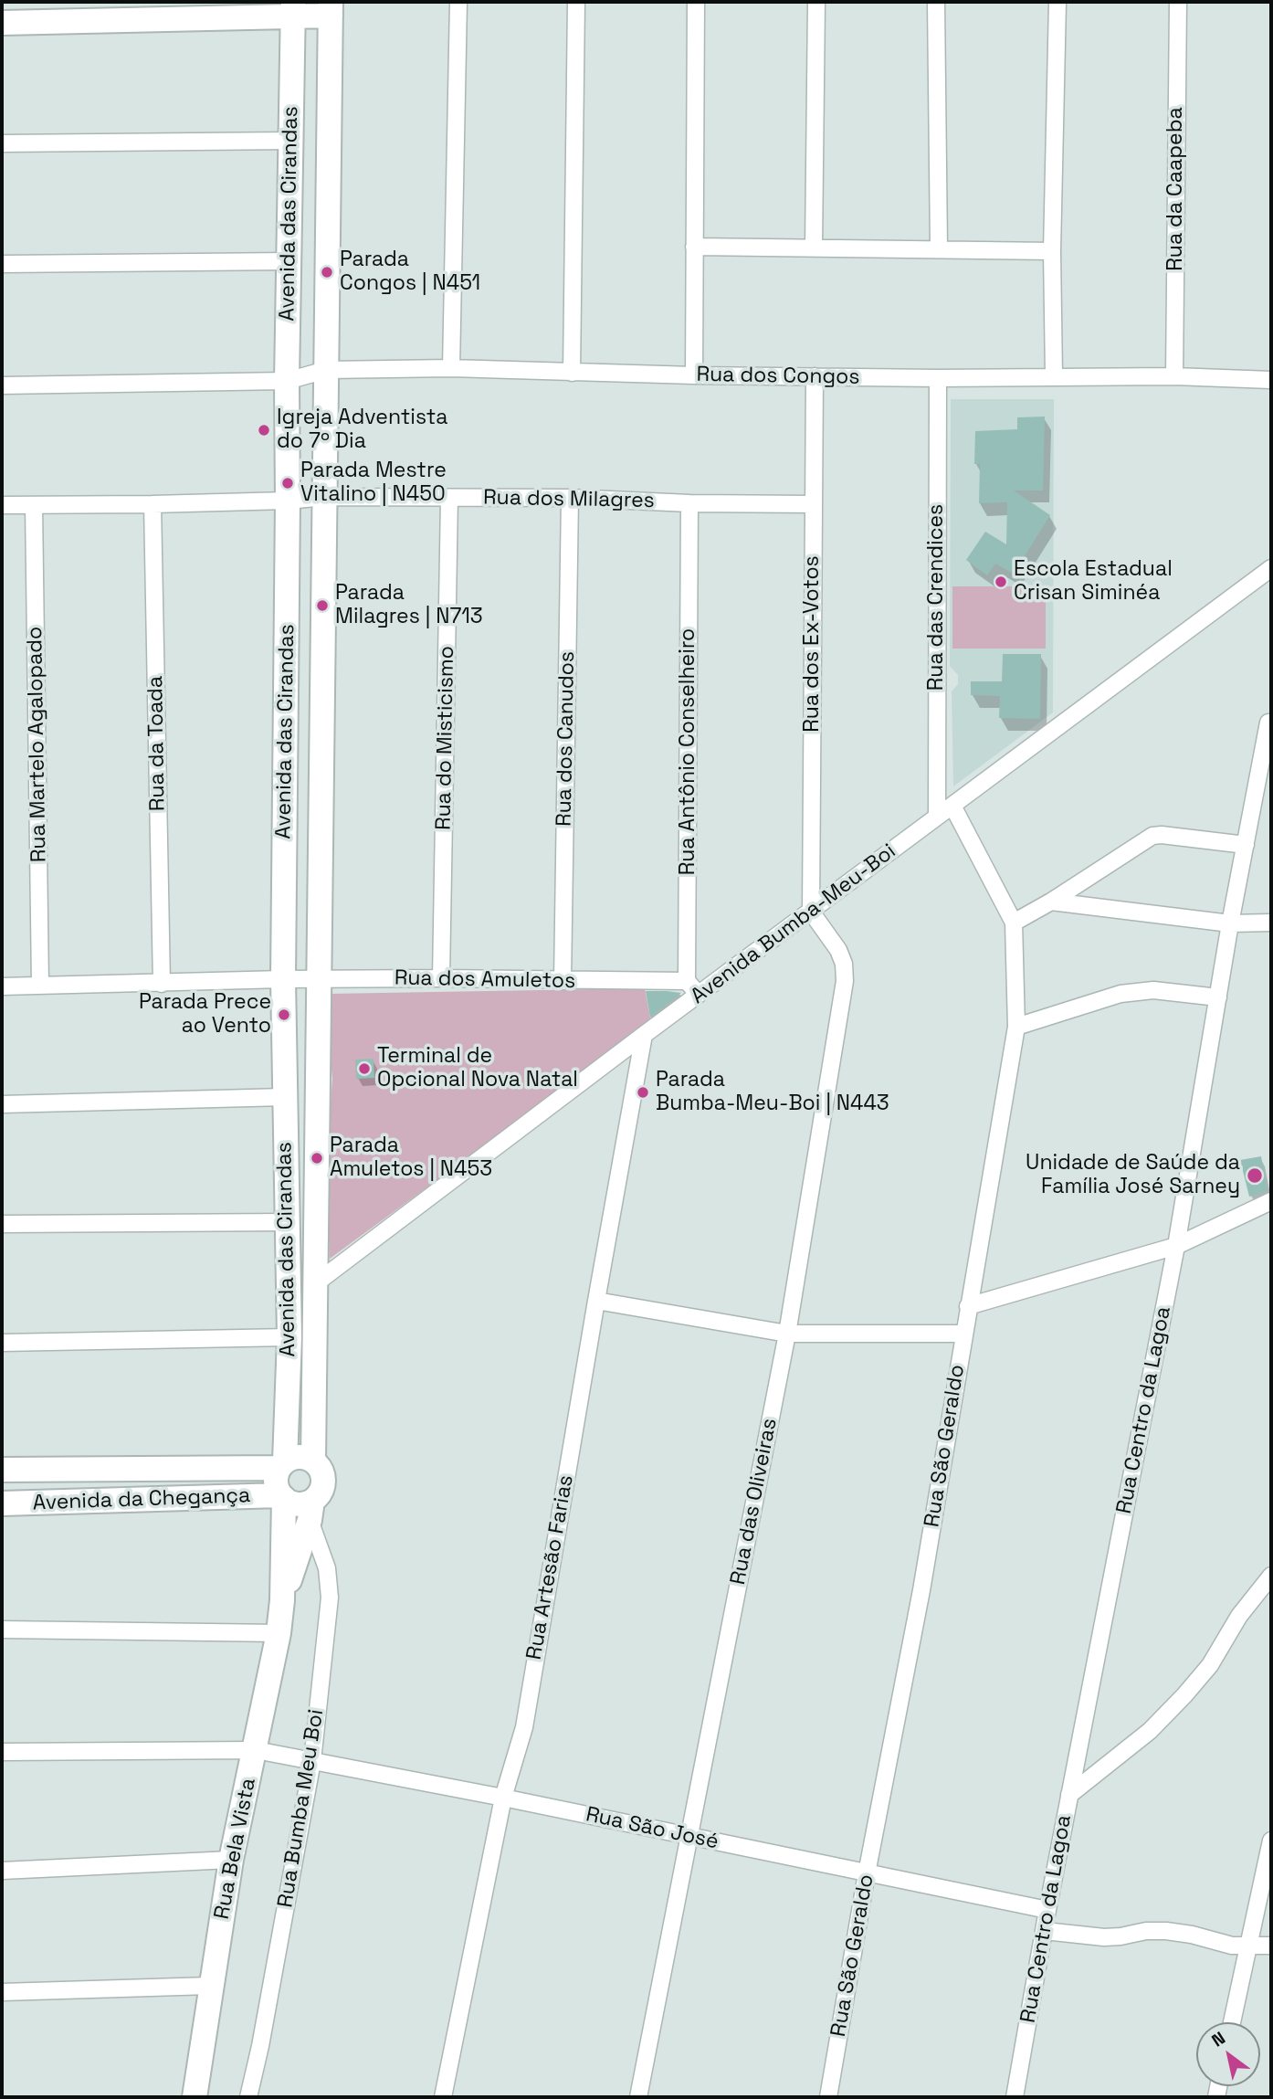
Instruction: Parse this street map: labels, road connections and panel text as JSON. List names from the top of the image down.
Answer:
{
  "streets": {
    "street": [
      "Rua da Caapeba",
      "Avenida das Cirandas",
      "Rua dos Congos",
      "Rua dos Milagres",
      "Rua das Crendices",
      "Rua dos Ex-Votos",
      "Rua do Misticismo",
      "Rua dos Canudos",
      "Rua da Toada",
      "Rua Martelo Agalopado",
      "Rua Antônio Conselheiro",
      "Avenida Bumba-Meu-Boi",
      "Rua dos Amuletos",
      "Rua Centro da Lagoa",
      "Rua São Geraldo",
      "Avenida da Chegança",
      "Rua das Oliveiras",
      "Rua Artesão Farias",
      "Rua Bumba Meu Boi",
      "Rua São José",
      "Rua Bela Vista"
    ]
  },
  "crossings": [
    ["Rua da Caapeba", "Rua dos Congos"],
    ["Avenida das Cirandas", "Rua dos Congos"],
    ["Avenida das Cirandas", "Rua dos Milagres"],
    ["Avenida das Cirandas", "Avenida Bumba-Meu-Boi"],
    ["Avenida das Cirandas", "Rua dos Amuletos"],
    ["Avenida das Cirandas", "Avenida da Chegança"],
    ["Avenida das Cirandas", "Rua Bumba Meu Boi"],
    ["Rua dos Congos", "Rua das Crendices"],
    ["Rua dos Congos", "Rua dos Ex-Votos"],
    ["Rua dos Milagres", "Rua dos Ex-Votos"],
    ["Rua dos Milagres", "Rua do Misticismo"],
    ["Rua dos Milagres", "Rua dos Canudos"],
    ["Rua dos Milagres", "Rua da Toada"],
    ["Rua dos Milagres", "Rua Martelo Agalopado"],
    ["Rua dos Milagres", "Rua Antônio Conselheiro"],
    ["Rua das Crendices", "Avenida Bumba-Meu-Boi"],
    ["Rua dos Ex-Votos", "Avenida Bumba-Meu-Boi"],
    ["Rua dos Ex-Votos", "Rua das Oliveiras"],
    ["Rua do Misticismo", "Rua dos Amuletos"],
    ["Rua dos Canudos", "Rua dos Amuletos"],
    ["Rua da Toada", "Rua dos Amuletos"],
    ["Rua Martelo Agalopado", "Rua dos Amuletos"],
    ["Rua Antônio Conselheiro", "Rua dos Amuletos"],
    ["Avenida Bumba-Meu-Boi", "Rua São Geraldo"],
    ["Avenida Bumba-Meu-Boi", "Rua das Oliveiras"],
    ["Avenida Bumba-Meu-Boi", "Rua Artesão Farias"],
    ["Rua Centro da Lagoa", "Rua São José"],
    ["Rua São Geraldo", "Rua São José"],
    ["Avenida da Chegança", "Rua Bumba Meu Boi"],
    ["Rua das Oliveiras", "Rua São José"],
    ["Rua Artesão Farias", "Rua São José"],
    ["Rua Bumba Meu Boi", "Rua São José"],
    ["Rua São José", "Rua Bela Vista"]
  ],
  "places": [
    "Parada Congos | N451",
    "Igreja Adventista do 7º Dia",
    "Parada Mestre Vitalino | N450",
    "Escola Estadual Crisan Siminéa",
    "Parada Milagres | N713",
    "Parada Prece ao Vento",
    "Terminal de Opcional Nova Natal",
    "Parada Bumba-Meu-Boi | N443",
    "Parada Amuletos | N453",
    "Unidade de Saúde da Família José Sarney"
  ],
  "north": "top left"
}
